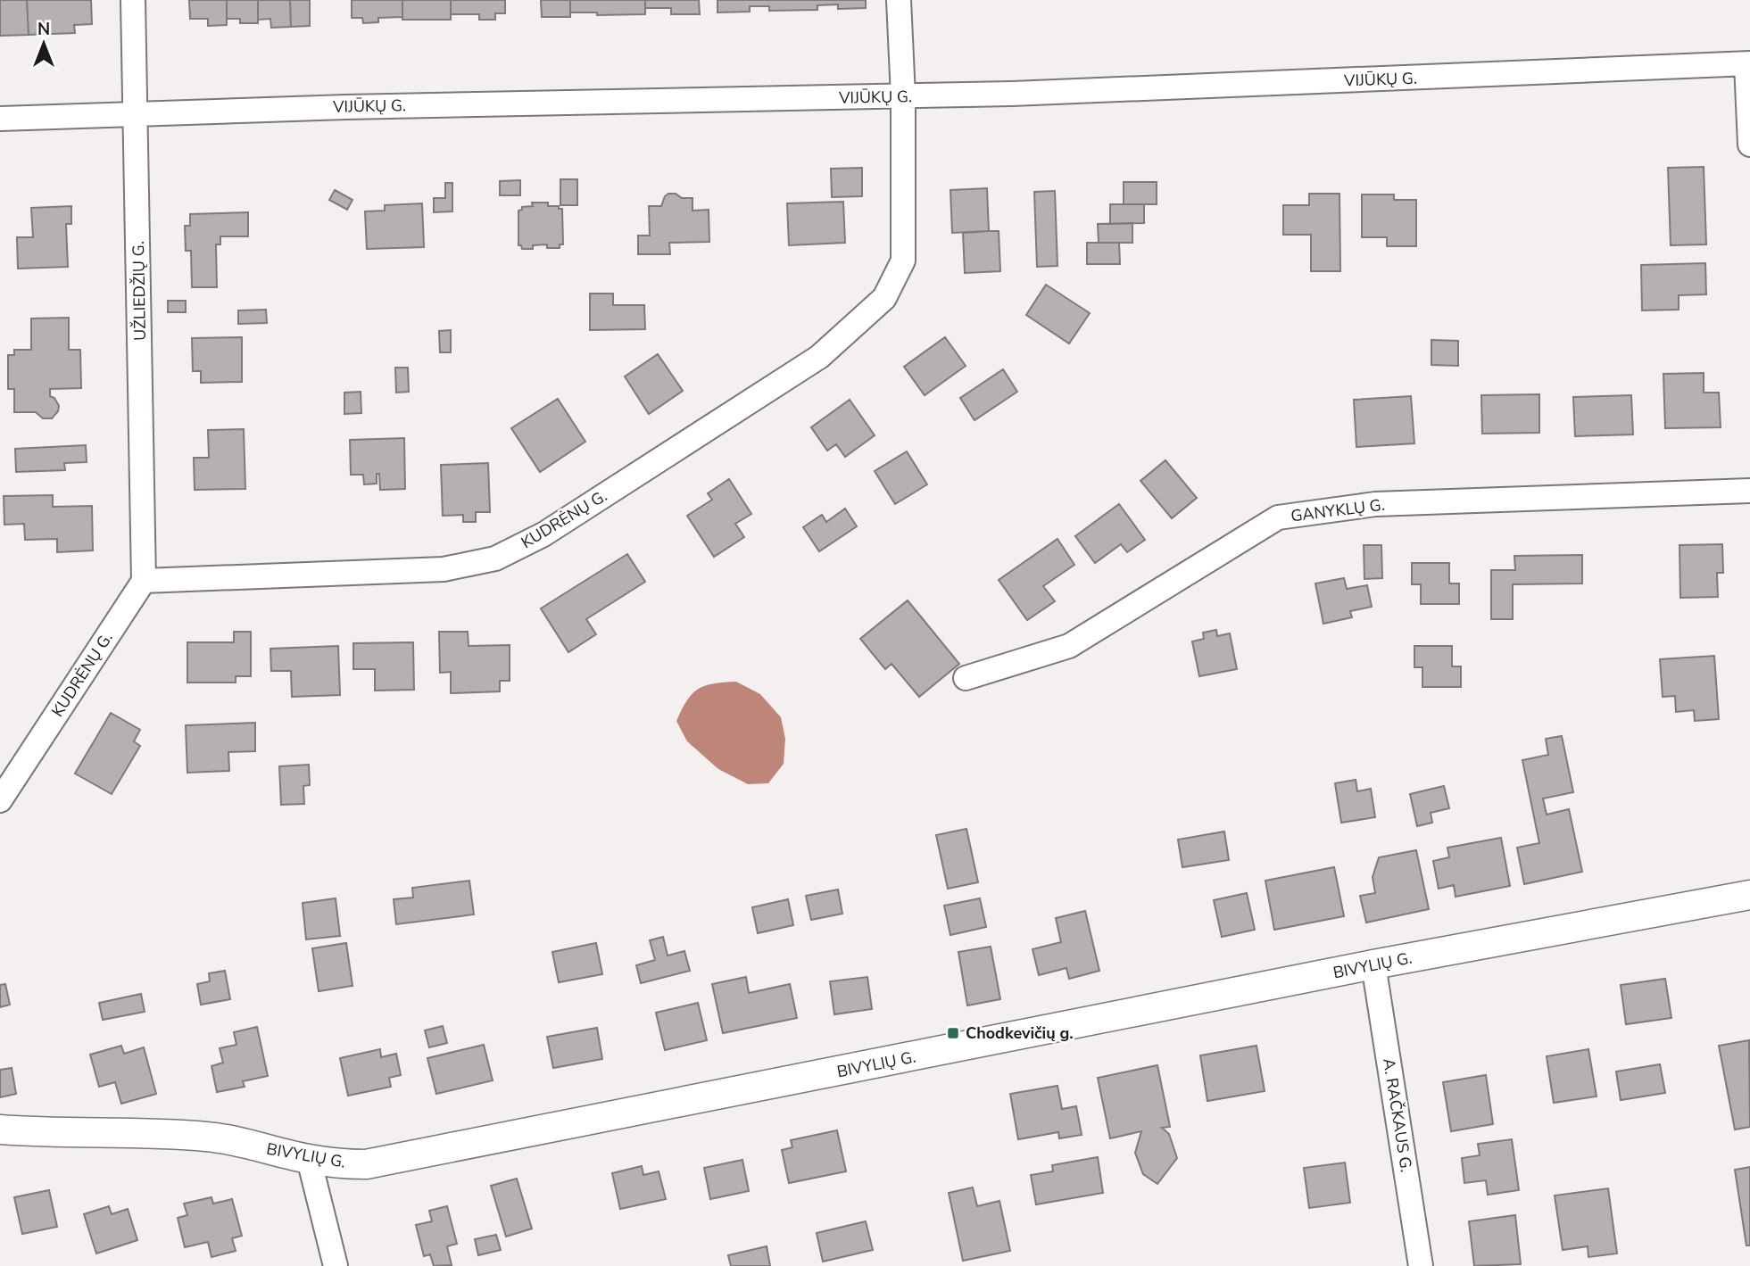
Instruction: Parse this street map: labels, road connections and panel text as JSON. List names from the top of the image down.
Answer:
{
  "streets": {
    "street": [
      "VIJŪKŲ G.",
      "UŽLIEDŽIŲ G.",
      "GANYKLŲ G.",
      "KUDRĖNŲ G.",
      "BIVYLIŲ G.",
      "A. RAČKAUS G."
    ]
  },
  "crossings": [
    ["VIJŪKŲ G.", "UŽLIEDŽIŲ G."],
    ["VIJŪKŲ G.", "KUDRĖNŲ G."],
    ["UŽLIEDŽIŲ G.", "KUDRĖNŲ G."],
    ["BIVYLIŲ G.", "A. RAČKAUS G."]
  ],
  "places": {
    "transit": ["Chodkevičių g."]
  },
  "north": "top"
}
